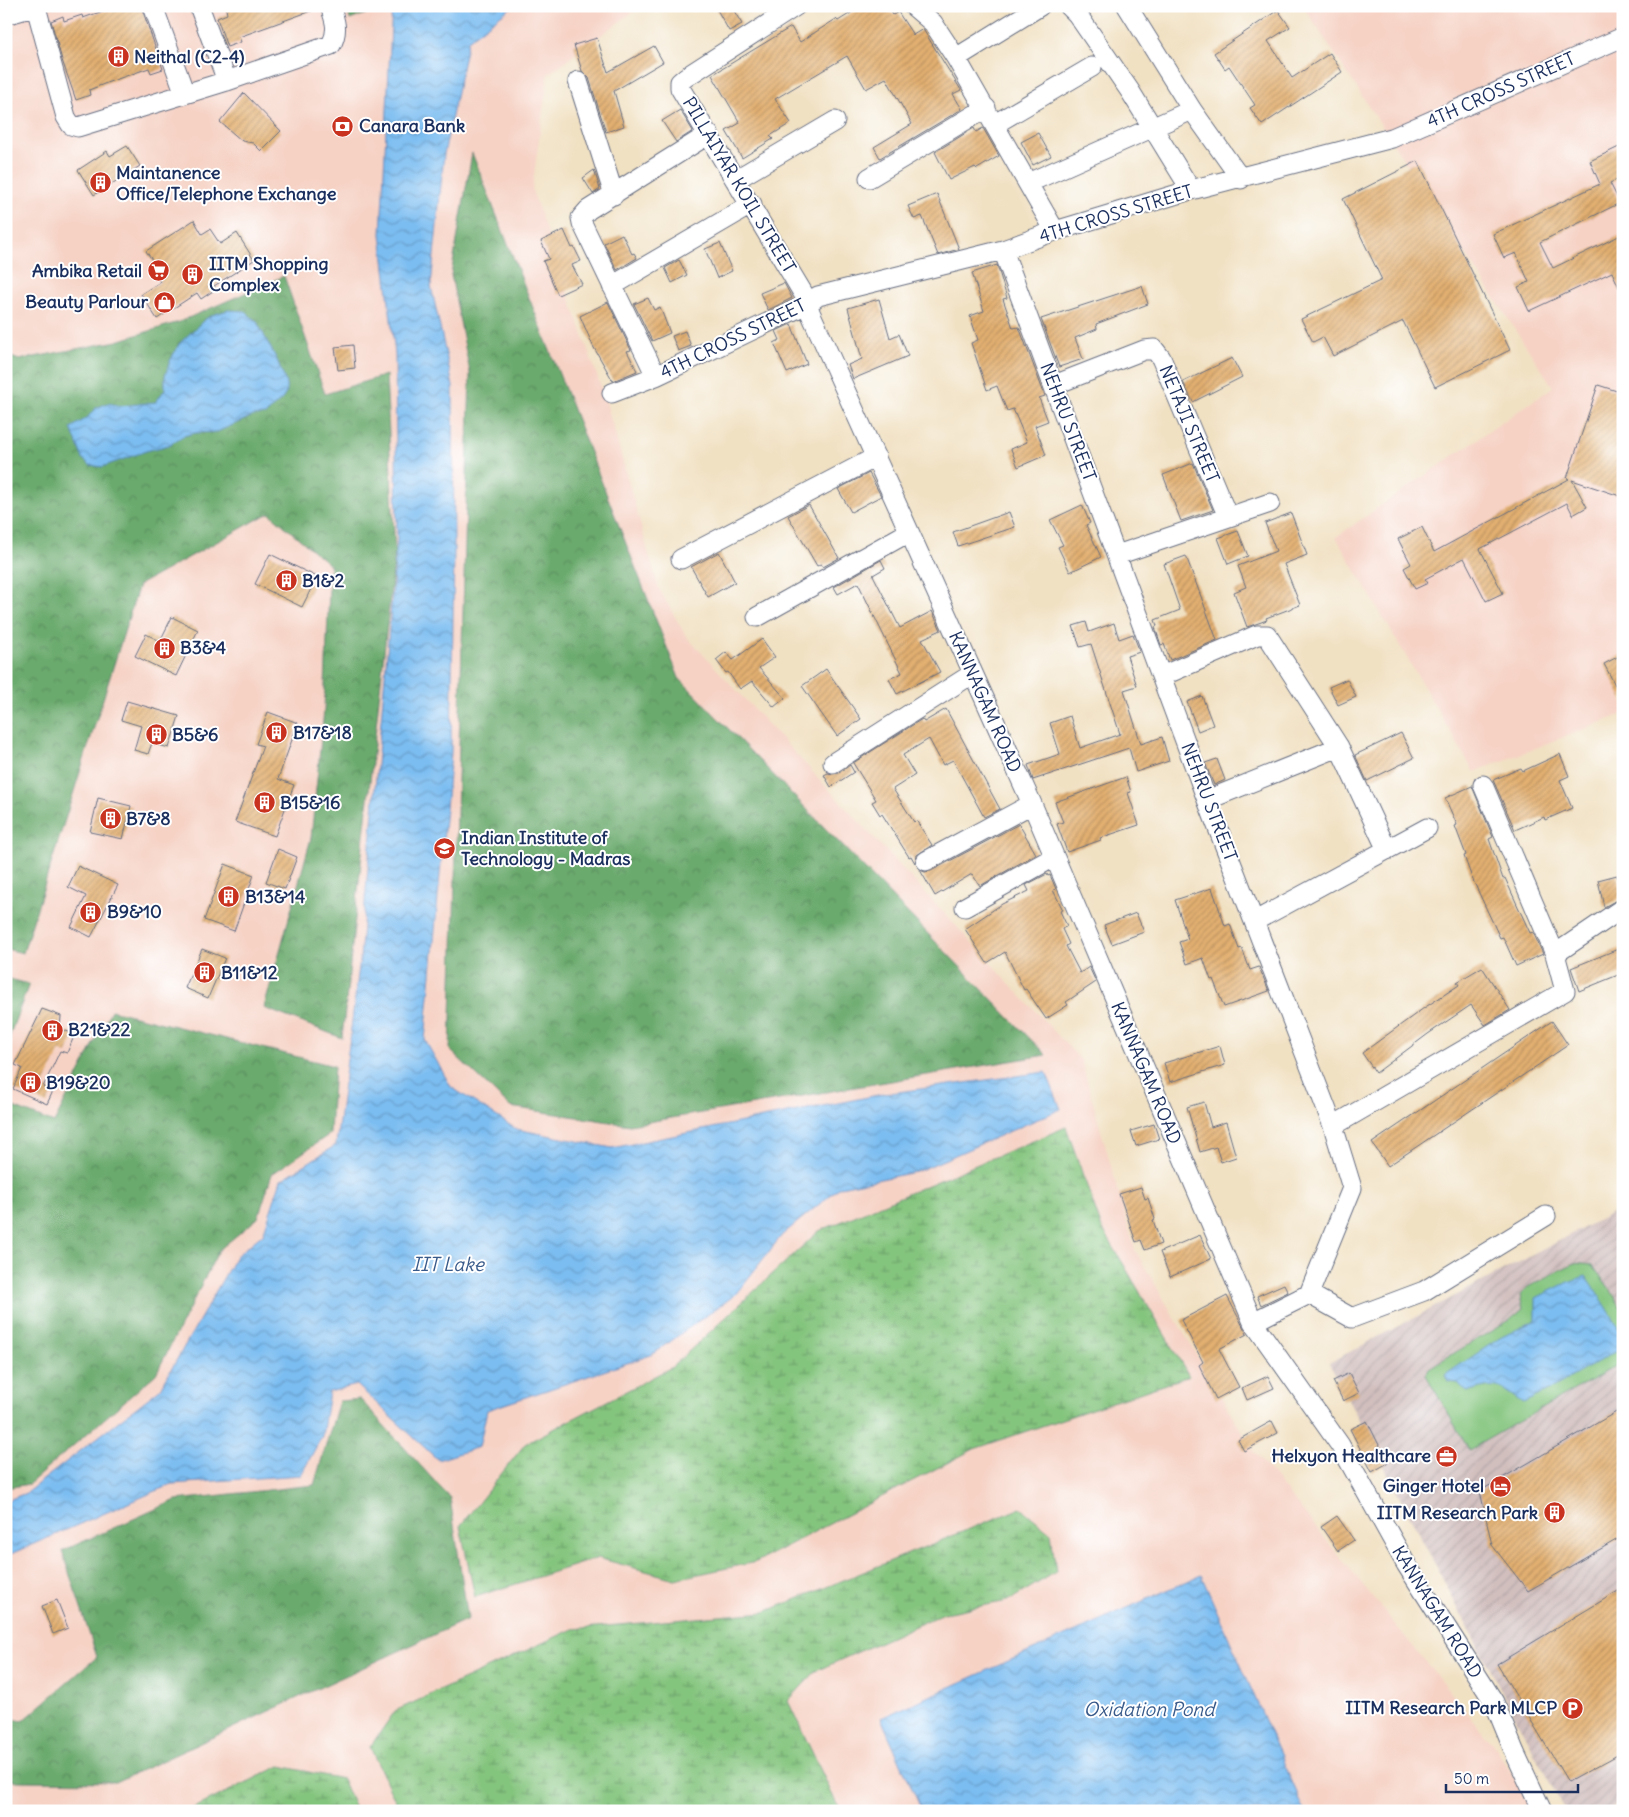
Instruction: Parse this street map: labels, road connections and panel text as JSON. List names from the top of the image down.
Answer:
{
  "streets": {
    "street": [
      "4TH CROSS STREET",
      "PILLAIYAR KOIL STREET",
      "NEHRU STREET",
      "NETAJI STREET",
      "KANNAGAM ROAD"
    ]
  },
  "crossings": [
    ["4TH CROSS STREET", "PILLAIYAR KOIL STREET"],
    ["4TH CROSS STREET", "NEHRU STREET"],
    ["4TH CROSS STREET", "KANNAGAM ROAD"],
    ["PILLAIYAR KOIL STREET", "KANNAGAM ROAD"],
    ["NEHRU STREET", "NETAJI STREET"]
  ],
  "water": ["IIT Lake", "Oxidation Pond"],
  "places": {
    "building": [
      "Neithal (C2-4)",
      "Maintanence Office/Telephone Exchange",
      "IITM Shopping Complex",
      "B1&2",
      "B3&4",
      "B17&18",
      "B5&6",
      "B15&16",
      "B7&8",
      "B13&14",
      "B9&10",
      "B11&12",
      "B21&22",
      "B19&20",
      "IITM Research Park"
    ],
    "bank": ["Canara Bank"],
    "supermarket": ["Ambika Retail"],
    "shop": ["Beauty Parlour"],
    "school or university": ["Indian Institute of Technology - Madras"],
    "office": ["Helxyon Healthcare"],
    "hotel": ["Ginger Hotel"],
    "parking": ["IITM Research Park MLCP"]
  },
  "scale_bar": "50 m"
}
